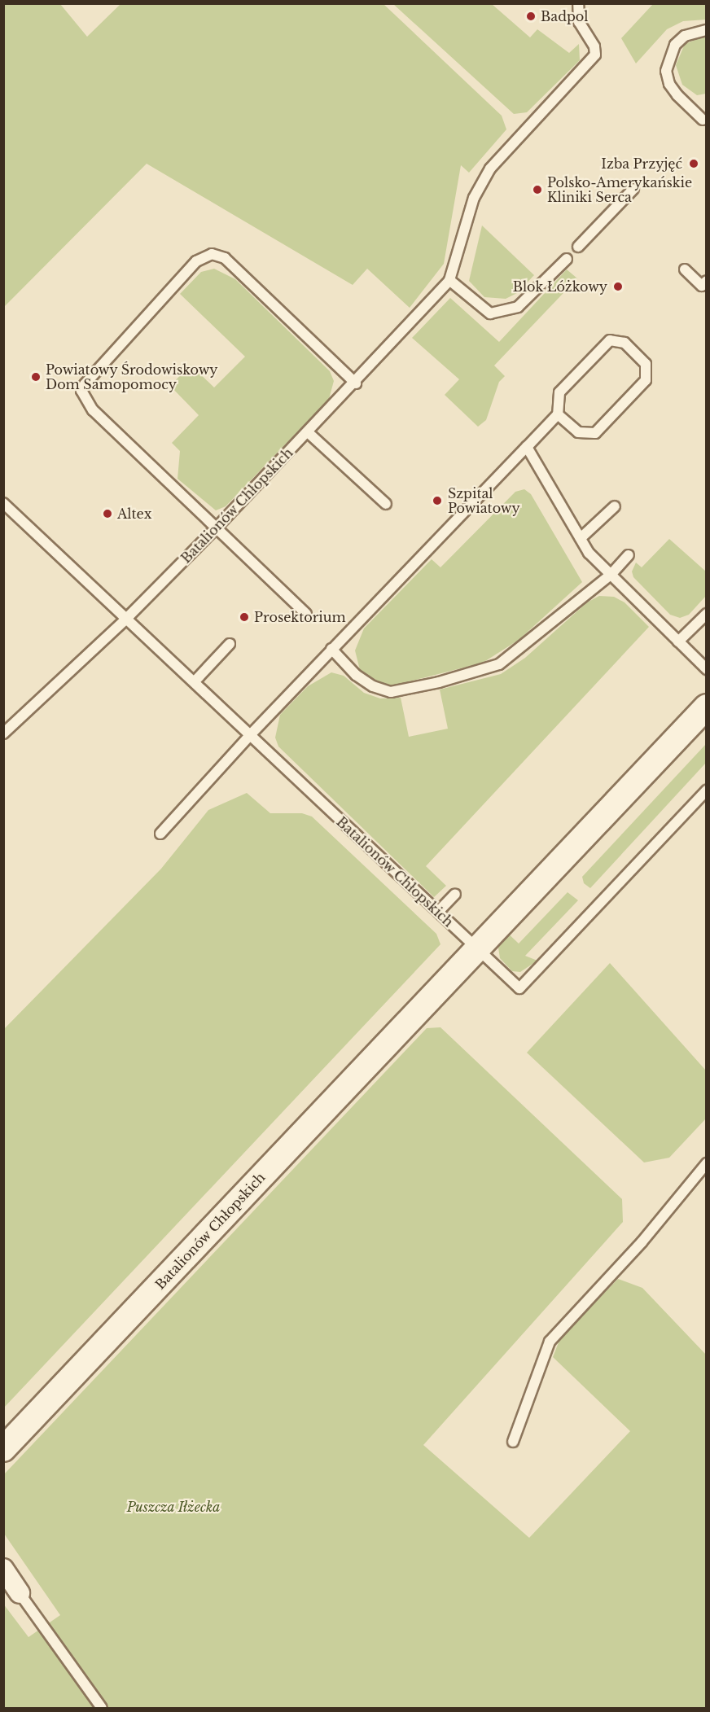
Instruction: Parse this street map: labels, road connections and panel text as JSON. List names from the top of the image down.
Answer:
{
  "streets": {
    "street": ["Batalionów Chłopskich"]
  },
  "parks": ["Puszcza Iłżecka"],
  "places": [
    "Badpol",
    "Izba Przyjęć",
    "Polsko-Amerykańskie Kliniki Serca",
    "Blok Łóżkowy",
    "Powiatowy Środowiskowy Dom Samopomocy",
    "Szpital Powiatowy",
    "Altex",
    "Prosektorium"
  ]
}
